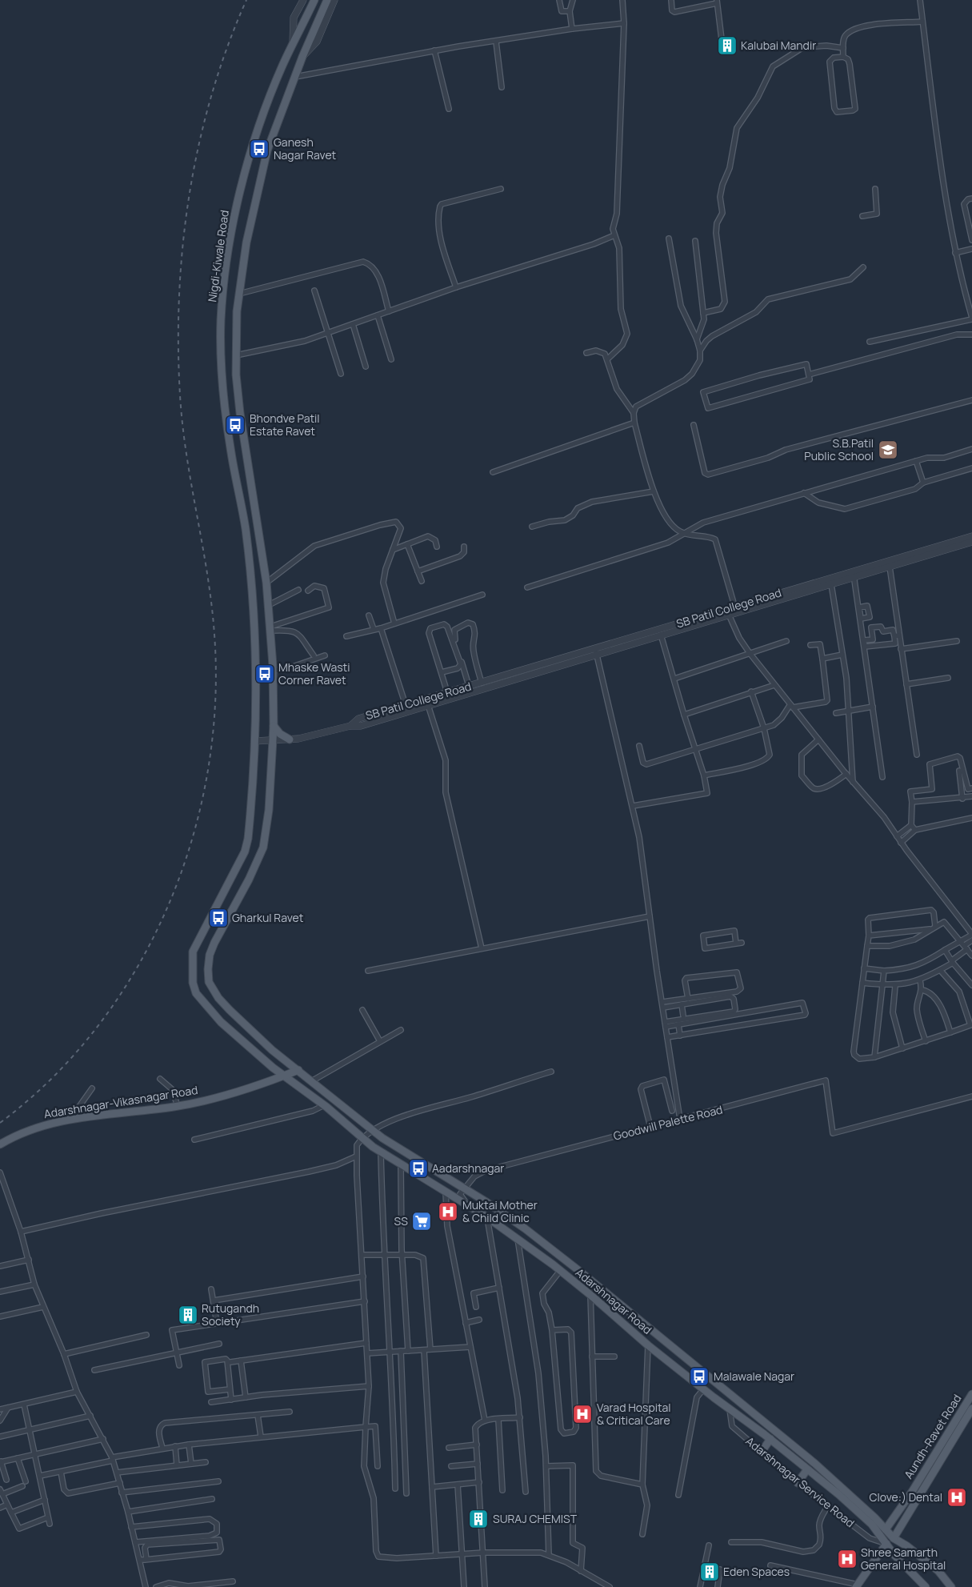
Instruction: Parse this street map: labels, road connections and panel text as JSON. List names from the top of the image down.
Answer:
{
  "streets": {
    "main road": [
      "Nigdi-Kiwale Road",
      "Adarshnagar-Vikasnagar Road",
      "Adarshnagar Road",
      "Aundh-Ravet Road"
    ],
    "street": ["SB Patil College Road", "Goodwill Palette Road", "Adarshnagar Service Road"]
  },
  "crossings": [
    ["Nigdi-Kiwale Road", "Adarshnagar-Vikasnagar Road"],
    ["Nigdi-Kiwale Road", "Adarshnagar Road"],
    ["Adarshnagar-Vikasnagar Road", "Adarshnagar Road"],
    ["Goodwill Palette Road", "Adarshnagar Road"],
    ["Adarshnagar Road", "Aundh-Ravet Road"],
    ["Adarshnagar Road", "Adarshnagar Service Road"]
  ],
  "places": {
    "building": [
      "Kalubai Mandir",
      "Rutugandh Society",
      "SURAJ CHEMIST",
      "Eden Spaces"
    ],
    "bus stop": [
      "Ganesh Nagar Ravet",
      "Bhondve Patil Estate Ravet",
      "Mhaske Wasti Corner Ravet",
      "Gharkul Ravet",
      "Aadarshnagar",
      "Malawale Nagar"
    ],
    "school or university": ["S.B.Patil Public School"],
    "hospital": [
      "Muktai Mother & Child Clinic",
      "Varad Hospital & Critical Care",
      "Clove:) Dental",
      "Shree Samarth General Hospital"
    ],
    "supermarket": ["SS"]
  }
}
